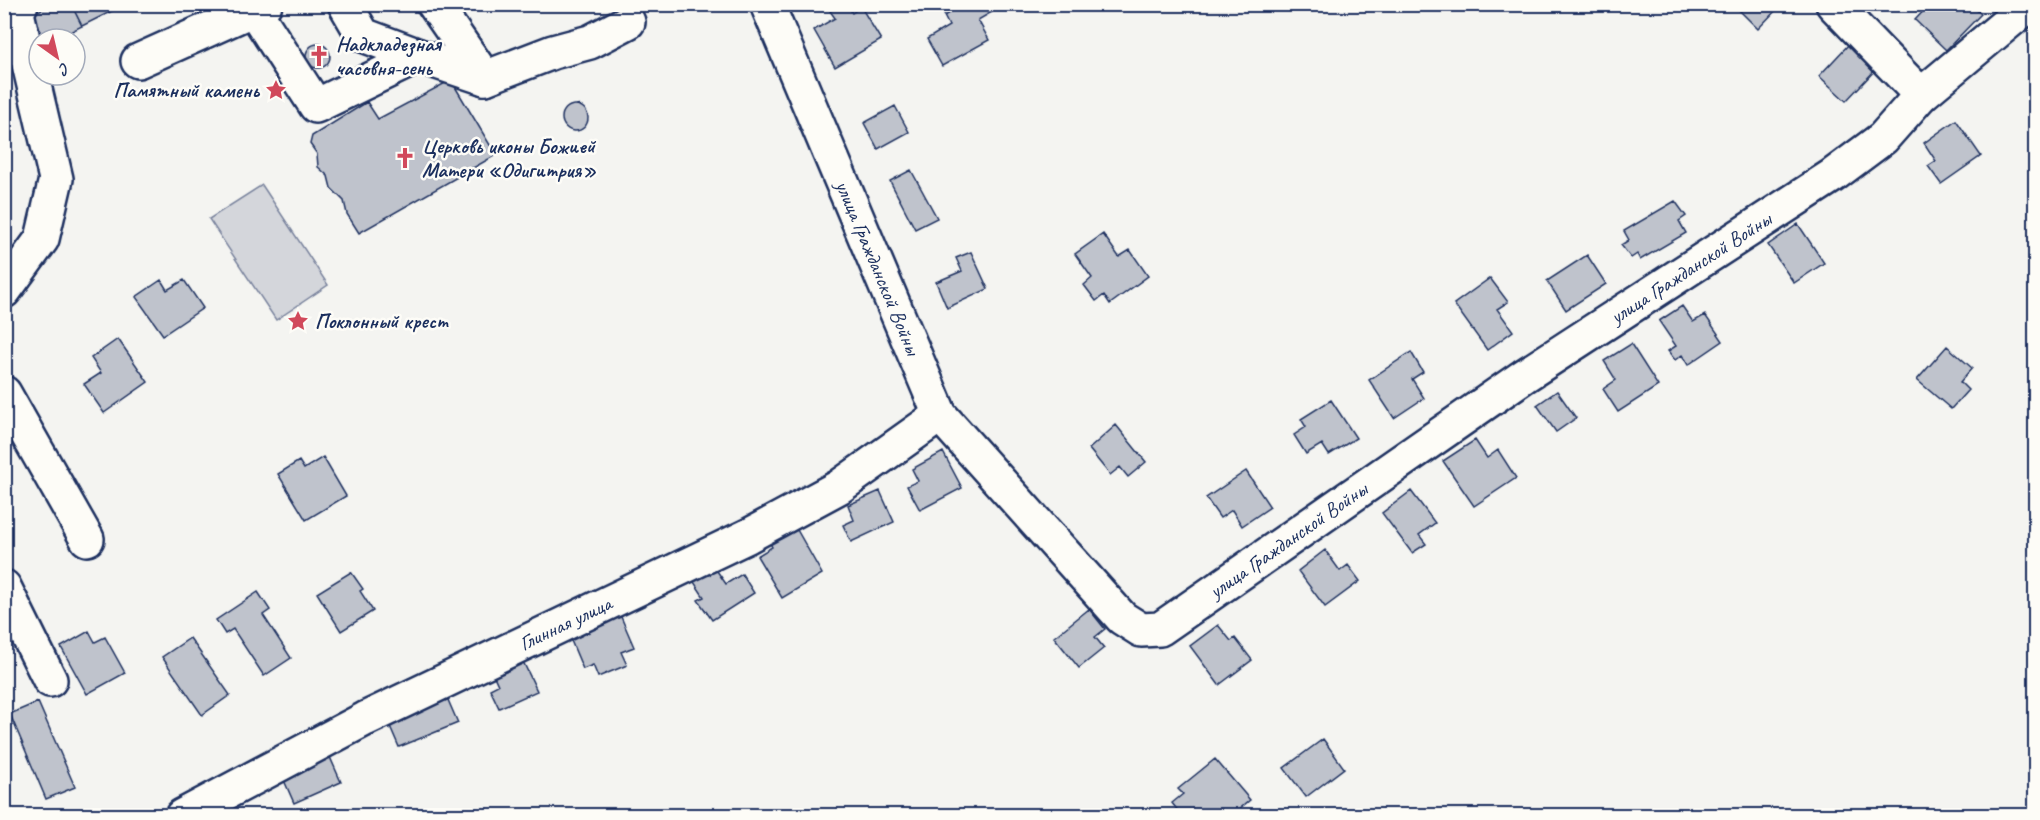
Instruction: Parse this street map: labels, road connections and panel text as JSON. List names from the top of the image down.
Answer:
{
  "streets": {
    "street": ["улица Гражданской Войны", "Глинная улица"]
  },
  "crossings": [
    ["улица Гражданской Войны", "Глинная улица"]
  ],
  "places": {
    "church": ["Надкладезная часовня-сень", "Церковь иконы Божией Матери «Одигитрия»"],
    "place": ["Памятный камень", "Поклонный крест"]
  },
  "north": "bottom right"
}
